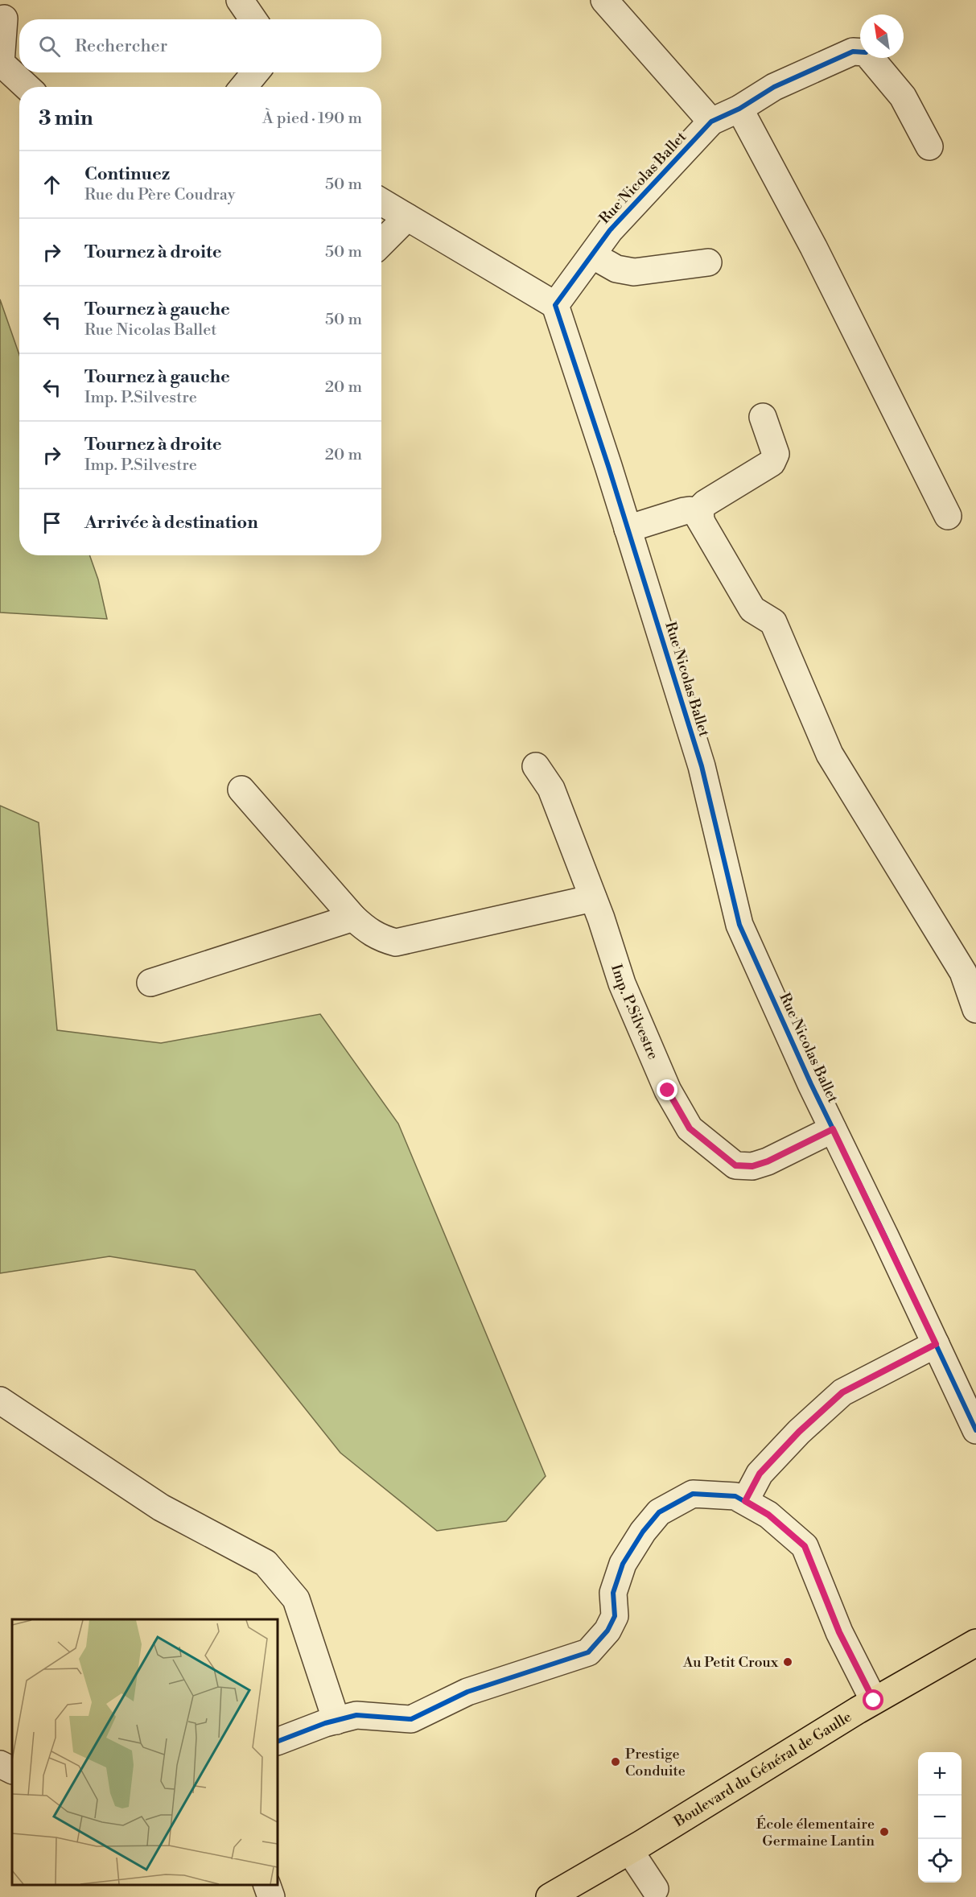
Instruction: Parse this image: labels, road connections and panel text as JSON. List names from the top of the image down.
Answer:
{
  "streets": {
    "main road": ["Boulevard du Général de Gaulle"],
    "street": ["Rue Nicolas Ballet", "Imp. P.Silvestre"]
  },
  "crossings": [
    ["Rue Nicolas Ballet", "Imp. P.Silvestre"]
  ],
  "places": ["Au Petit Croux", "Prestige Conduite", "École élementaire Germaine Lantin"],
  "north": "top left",
  "page": {
    "search": "Rechercher",
    "heading": ["3 min", "À pied · 190 m"],
    "list": [
      ["Continuez", "Rue du Père Coudray", "50 m"],
      ["Tournez à droite", "50 m"],
      ["Tournez à gauche", "Rue Nicolas Ballet", "50 m"],
      ["Tournez à gauche", "Imp. P.Silvestre", "20 m"],
      ["Tournez à droite", "Imp. P.Silvestre", "20 m"],
      "Arrivée à destination"
    ],
    "map_buttons": ["+", "−"]
  }
}
